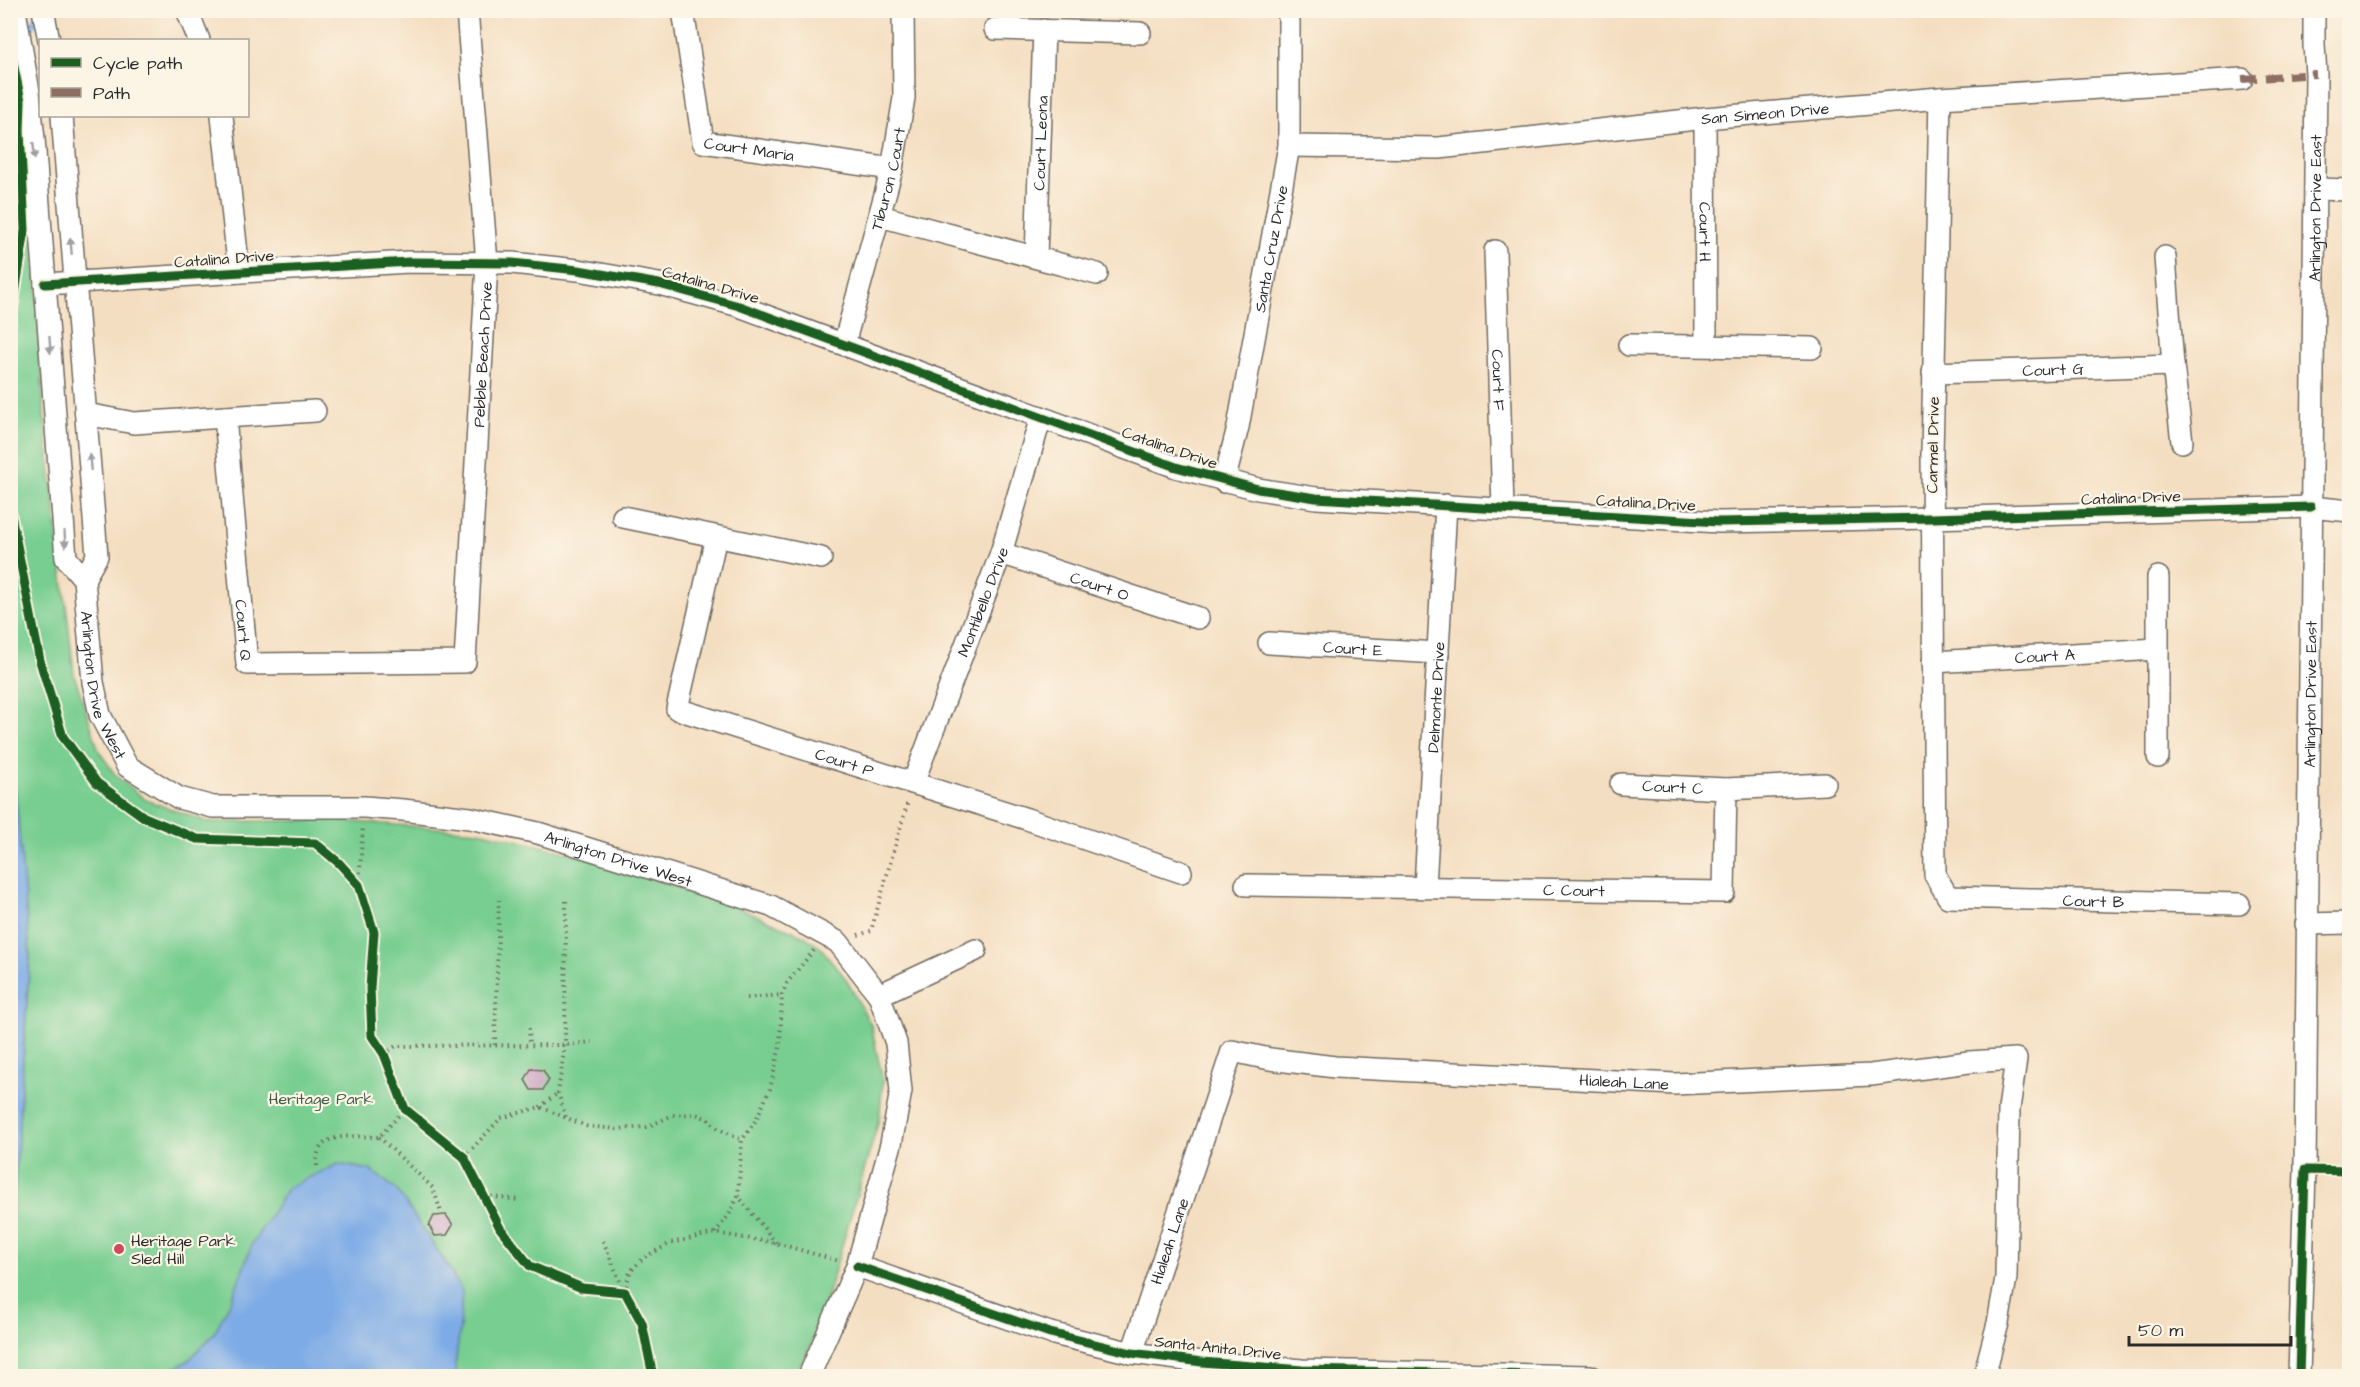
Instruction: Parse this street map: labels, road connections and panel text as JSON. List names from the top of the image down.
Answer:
{
  "streets": {
    "street": [
      "San Simeon Drive",
      "Court Leona",
      "Court Maria",
      "Tiburon Court",
      "Arlington Drive East",
      "Court H",
      "Santa Cruz Drive",
      "Catalina Drive",
      "Pebble Beach Drive",
      "Court G",
      "Court F",
      "Carmel Drive",
      "Court O",
      "Montibello Drive",
      "Court Q",
      "Court E",
      "Court A",
      "Arlington Drive West",
      "Delmonte Drive",
      "Court P",
      "Court C",
      "C Court",
      "Court B",
      "Hialeah Lane",
      "Santa Anita Drive"
    ]
  },
  "crossings": [
    ["San Simeon Drive", "Court H"],
    ["San Simeon Drive", "Santa Cruz Drive"],
    ["San Simeon Drive", "Carmel Drive"],
    ["Court Maria", "Tiburon Court"],
    ["Tiburon Court", "Catalina Drive"],
    ["Arlington Drive East", "Catalina Drive"],
    ["Santa Cruz Drive", "Catalina Drive"],
    ["Catalina Drive", "Pebble Beach Drive"],
    ["Catalina Drive", "Court F"],
    ["Catalina Drive", "Carmel Drive"],
    ["Catalina Drive", "Montibello Drive"],
    ["Catalina Drive", "Delmonte Drive"],
    ["Pebble Beach Drive", "Court Q"],
    ["Court G", "Carmel Drive"],
    ["Carmel Drive", "Court A"],
    ["Carmel Drive", "Court B"],
    ["Court O", "Montibello Drive"],
    ["Montibello Drive", "Court P"],
    ["Court E", "Delmonte Drive"],
    ["Arlington Drive West", "Santa Anita Drive"],
    ["Delmonte Drive", "C Court"],
    ["Court C", "C Court"],
    ["Hialeah Lane", "Santa Anita Drive"]
  ],
  "parks": ["Heritage Park"],
  "places": ["Heritage Park Sled Hill"],
  "legend": ["Cycle path", "Path"],
  "scale_bar": "50 m"
}
